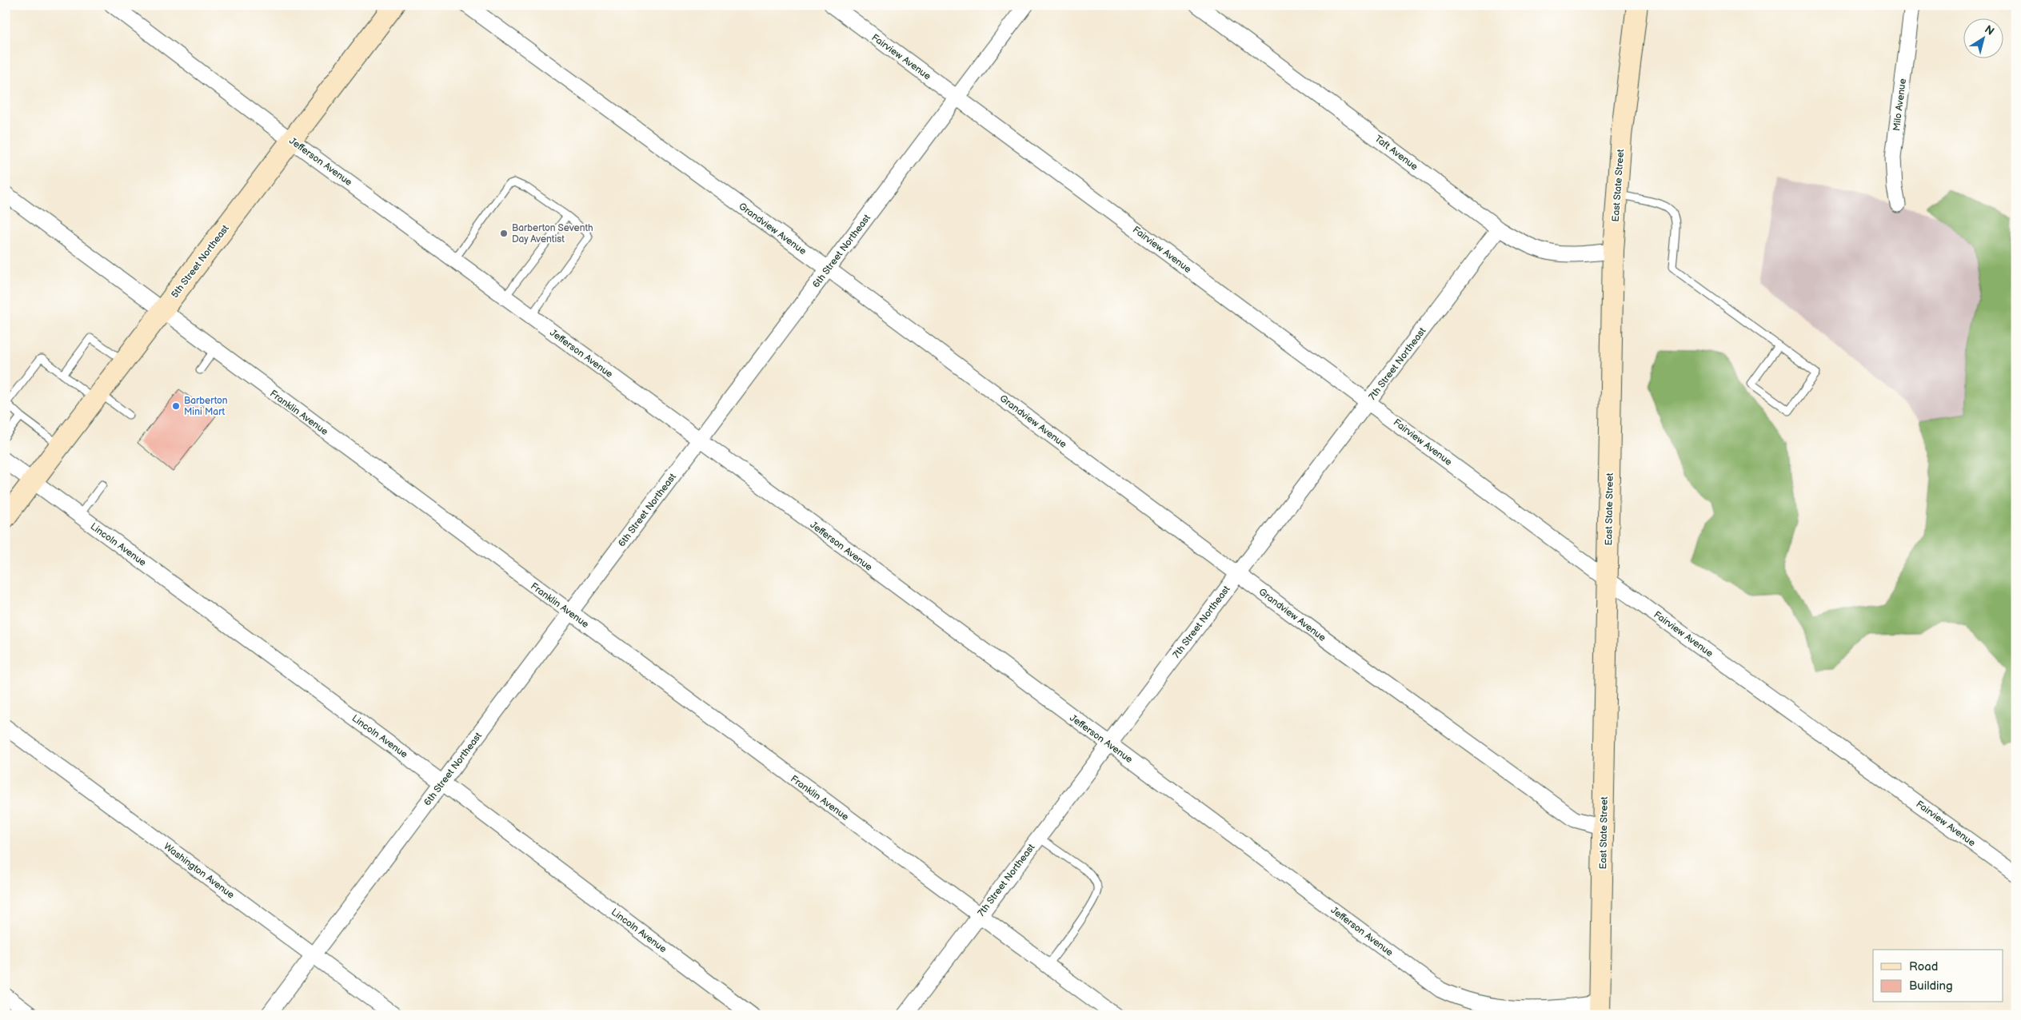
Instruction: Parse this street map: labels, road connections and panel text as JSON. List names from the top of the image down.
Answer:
{
  "streets": {
    "street": [
      "Fairview Avenue",
      "Milo Avenue",
      "Taft Avenue",
      "Jefferson Avenue",
      "East State Street",
      "Grandview Avenue",
      "6th Street Northeast",
      "5th Street Northeast",
      "7th Street Northeast",
      "Franklin Avenue",
      "Lincoln Avenue",
      "Washington Avenue"
    ]
  },
  "crossings": [
    ["Fairview Avenue", "East State Street"],
    ["Fairview Avenue", "6th Street Northeast"],
    ["Fairview Avenue", "7th Street Northeast"],
    ["Taft Avenue", "East State Street"],
    ["Taft Avenue", "7th Street Northeast"],
    ["Jefferson Avenue", "East State Street"],
    ["Jefferson Avenue", "6th Street Northeast"],
    ["Jefferson Avenue", "5th Street Northeast"],
    ["Jefferson Avenue", "7th Street Northeast"],
    ["East State Street", "Grandview Avenue"],
    ["Grandview Avenue", "6th Street Northeast"],
    ["Grandview Avenue", "7th Street Northeast"],
    ["6th Street Northeast", "Franklin Avenue"],
    ["6th Street Northeast", "Lincoln Avenue"],
    ["6th Street Northeast", "Washington Avenue"],
    ["5th Street Northeast", "Franklin Avenue"],
    ["5th Street Northeast", "Lincoln Avenue"],
    ["7th Street Northeast", "Franklin Avenue"]
  ],
  "places": ["Barberton Seventh Day Aventist", "Barberton Mini Mart"],
  "legend": ["Road", "Building"],
  "north": "top right"
}
